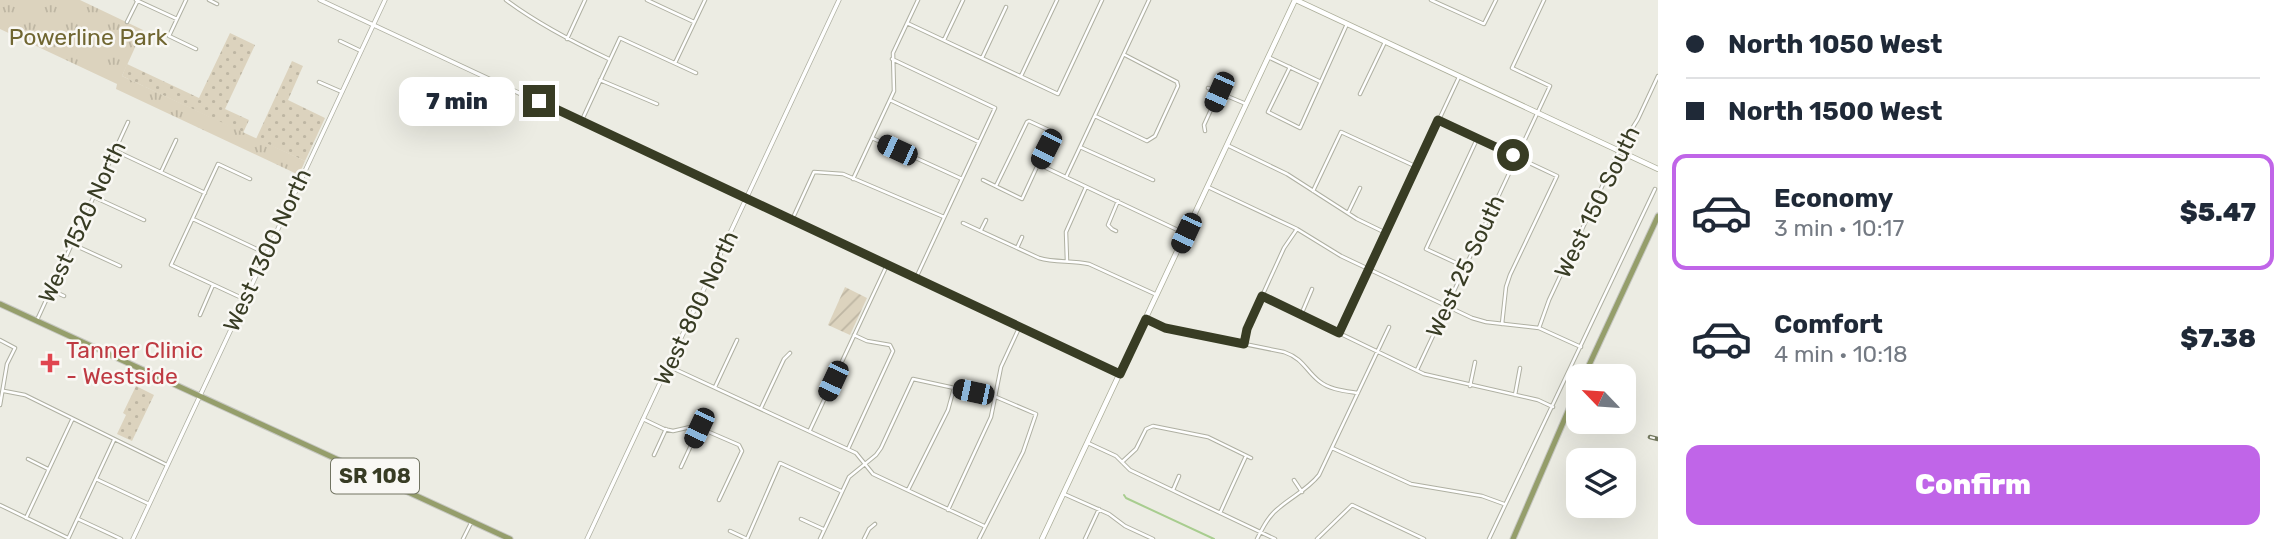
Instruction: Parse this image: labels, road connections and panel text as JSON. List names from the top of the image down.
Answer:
{
  "streets": {
    "main road": ["SR 108"],
    "street": [
      "West 150 South",
      "West 1520 North",
      "West 1300 North",
      "West 25 South",
      "West 800 North"
    ]
  },
  "crossings": [
    ["West 1520 North", "SR 108"],
    ["West 1300 North", "SR 108"]
  ],
  "parks": ["Powerline Park"],
  "places": {
    "health": ["Tanner Clinic - Westside"]
  },
  "north": "top left",
  "page": {
    "banner": ["North 1050 West", "North 1500 West"],
    "bubble": "7 min",
    "list": [
      {
        "name": "Economy",
        "note": "3 min · 10:17",
        "value": "$5.47"
      },
      {
        "name": "Comfort",
        "note": "4 min · 10:18",
        "value": "$7.38"
      }
    ],
    "buttons": "Confirm"
  }
}
